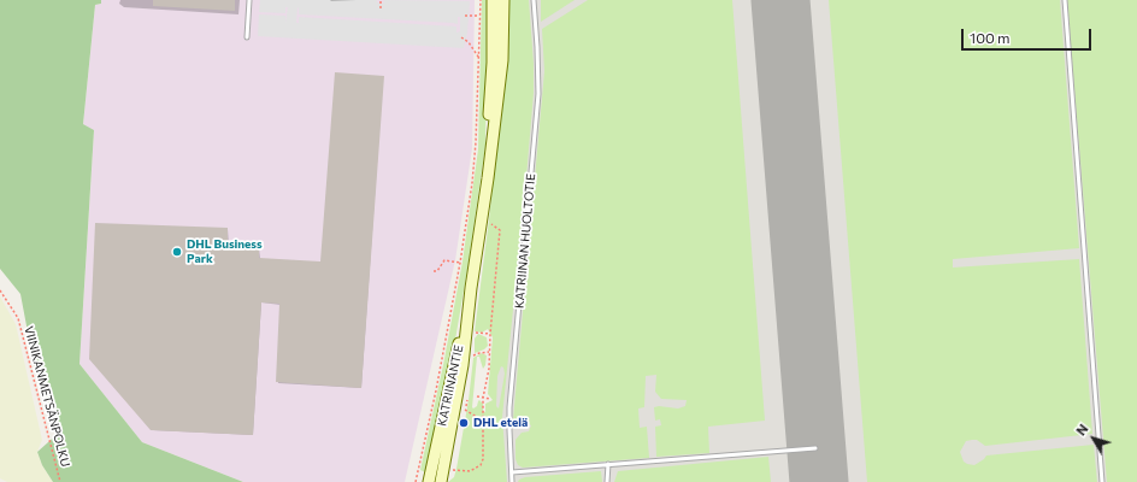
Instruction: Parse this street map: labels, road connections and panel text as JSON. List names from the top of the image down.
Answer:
{
  "streets": {
    "main road": ["KATRIINANTIE"],
    "lane": ["KATRIINAN HUOLTOTIE"],
    "path": ["VIINIKANMETSÄNPOLKU"]
  },
  "places": ["DHL Business Park", "DHL etelä"],
  "scale_bar": "100 m",
  "north": "top left"
}
